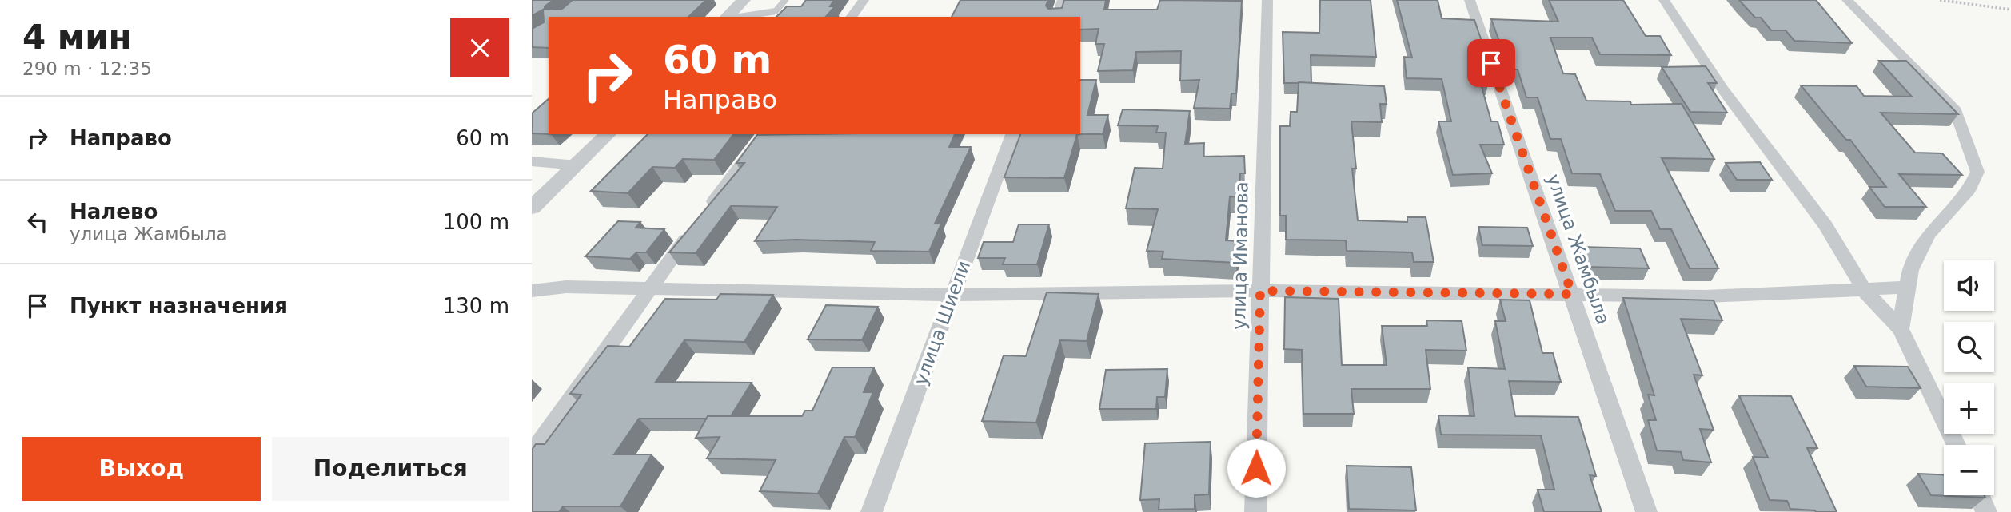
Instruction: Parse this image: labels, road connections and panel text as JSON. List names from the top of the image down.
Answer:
{
  "streets": {
    "street": ["улица Жамбыла", "улица Иманова", "улица Шиели"]
  },
  "page": {
    "heading": ["4 мин", "290 m · 12:35"],
    "turn": ["60 m", "Направо"],
    "list": [
      {
        "name": "Направо",
        "value": "60 m"
      },
      {
        "name": "Налево",
        "note": "улица Жамбыла",
        "value": "100 m"
      },
      {
        "name": "Пункт назначения",
        "value": "130 m"
      }
    ],
    "map_buttons": ["+", "−"],
    "buttons": ["Выход", "Поделиться"]
  }
}
